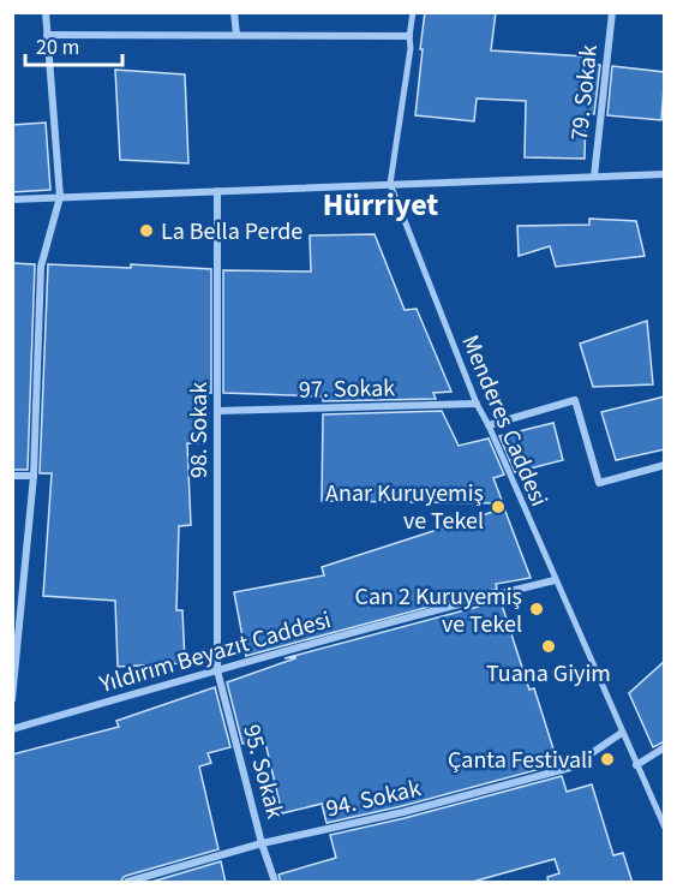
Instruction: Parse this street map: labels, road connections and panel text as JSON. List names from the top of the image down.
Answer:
{
  "streets": {
    "street": [
      "79. Sokak",
      "97. Sokak",
      "Menderes Caddesi",
      "98. Sokak",
      "Yıldırım Beyazıt Caddesi",
      "95. Sokak",
      "94. Sokak"
    ]
  },
  "crossings": [
    ["97. Sokak", "Menderes Caddesi"],
    ["97. Sokak", "98. Sokak"],
    ["Menderes Caddesi", "Yıldırım Beyazıt Caddesi"],
    ["Menderes Caddesi", "94. Sokak"],
    ["98. Sokak", "Yıldırım Beyazıt Caddesi"],
    ["98. Sokak", "95. Sokak"],
    ["Yıldırım Beyazıt Caddesi", "95. Sokak"],
    ["95. Sokak", "94. Sokak"]
  ],
  "districts": ["Hürriyet"],
  "places": [
    "La Bella Perde",
    "Anar Kuruyemiş ve Tekel",
    "Can 2 Kuruyemiş ve Tekel",
    "Tuana Giyim",
    "Çanta Festivali"
  ],
  "scale_bar": "20 m"
}
